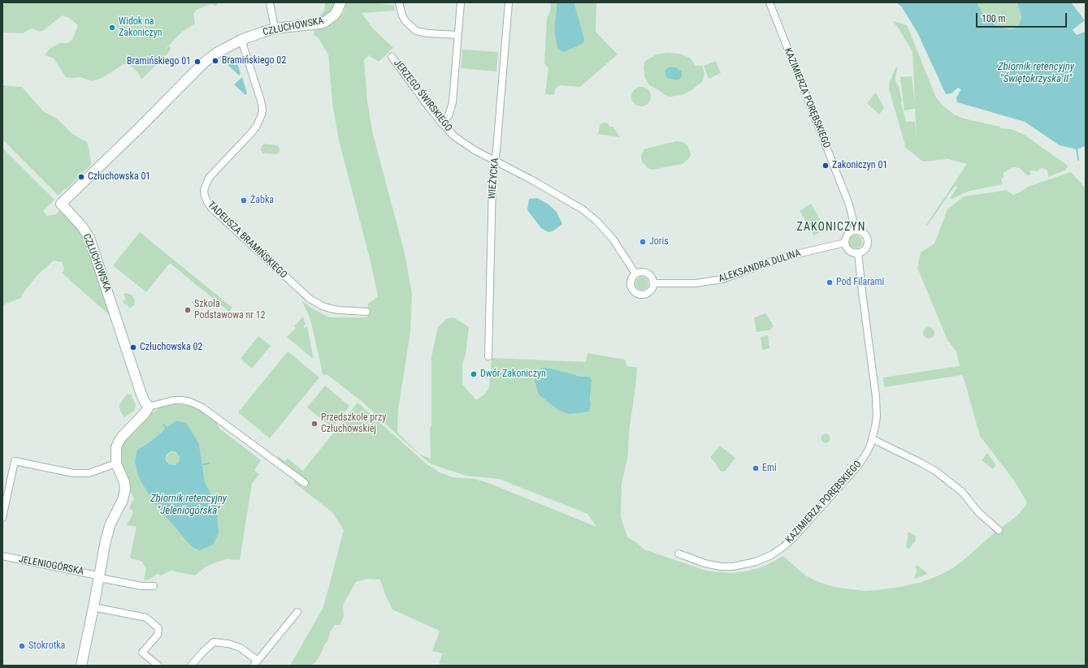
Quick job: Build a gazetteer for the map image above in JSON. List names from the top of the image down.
{
  "streets": {
    "street": [
      "CZŁUCHOWSKA",
      "JERZEGO ŚWIRSKIEGO",
      "KAZIMIERZA PORĘBSKIEGO",
      "WIEŻYCKA",
      "TADEUSZA BRAMIŃSKIEGO",
      "ALEKSANDRA DULINA",
      "JELENIOGÓRSKA"
    ]
  },
  "crossings": [
    ["CZŁUCHOWSKA", "TADEUSZA BRAMIŃSKIEGO"],
    ["JERZEGO ŚWIRSKIEGO", "WIEŻYCKA"],
    ["JERZEGO ŚWIRSKIEGO", "ALEKSANDRA DULINA"],
    ["KAZIMIERZA PORĘBSKIEGO", "ALEKSANDRA DULINA"]
  ],
  "districts": ["ZAKONICZYN"],
  "water": ["Zbiornik retencyjny \"Świętokrzyska II\"", "Zbiornik retencyjny \"Jeleniogórska\""],
  "places": [
    "Widok na Zakoniczyn",
    "Bramińskiego 02",
    "Bramińskiego 01",
    "Zakoniczyn 01",
    "Człuchowska 01",
    "Żabka",
    "Joris",
    "Pod Filarami",
    "Szkoła Podstawowa nr 12",
    "Człuchowska 02",
    "Dwór Zakoniczyn",
    "Przedszkole przy Człuchowskiej",
    "Emi",
    "Stokrotka"
  ],
  "scale_bar": "100 m"
}
